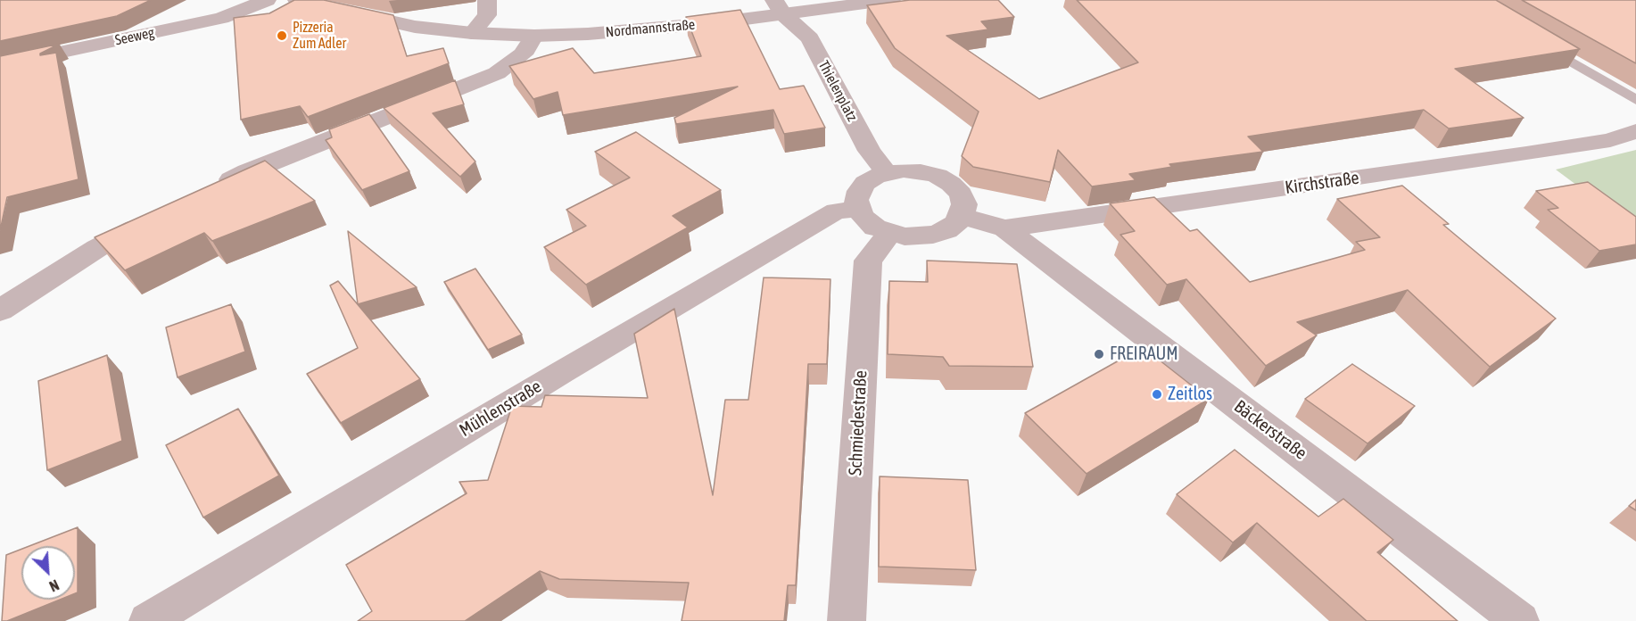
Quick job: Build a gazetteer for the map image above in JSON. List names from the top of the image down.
{
  "streets": {
    "street": [
      "Nordmannstraße",
      "Seeweg",
      "Thielenplatz",
      "Kirchstraße",
      "Mühlenstraße",
      "Schmiedestraße",
      "Bäckerstraße"
    ]
  },
  "crossings": [
    ["Nordmannstraße", "Thielenplatz"],
    ["Thielenplatz", "Mühlenstraße"],
    ["Thielenplatz", "Schmiedestraße"],
    ["Thielenplatz", "Bäckerstraße"],
    ["Kirchstraße", "Bäckerstraße"],
    ["Mühlenstraße", "Schmiedestraße"],
    ["Mühlenstraße", "Bäckerstraße"],
    ["Schmiedestraße", "Bäckerstraße"]
  ],
  "places": ["Pizzeria Zum Adler", "FREIRAUM", "Zeitlos"],
  "north": "bottom right"
}
